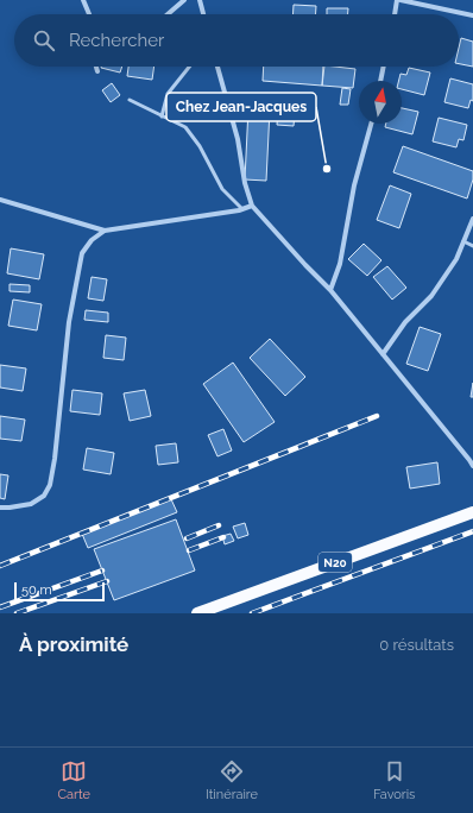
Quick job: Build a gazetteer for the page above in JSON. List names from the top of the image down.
{
  "streets": {
    "main road": ["N20"]
  },
  "places": ["Chez Jean-Jacques"],
  "scale_bar": "50 m",
  "north": "top",
  "page": {
    "search": "Rechercher",
    "scale": "50 m",
    "heading": ["À proximité", "0 résultats"],
    "nav": ["Carte", "Itinéraire", "Favoris"]
  }
}
